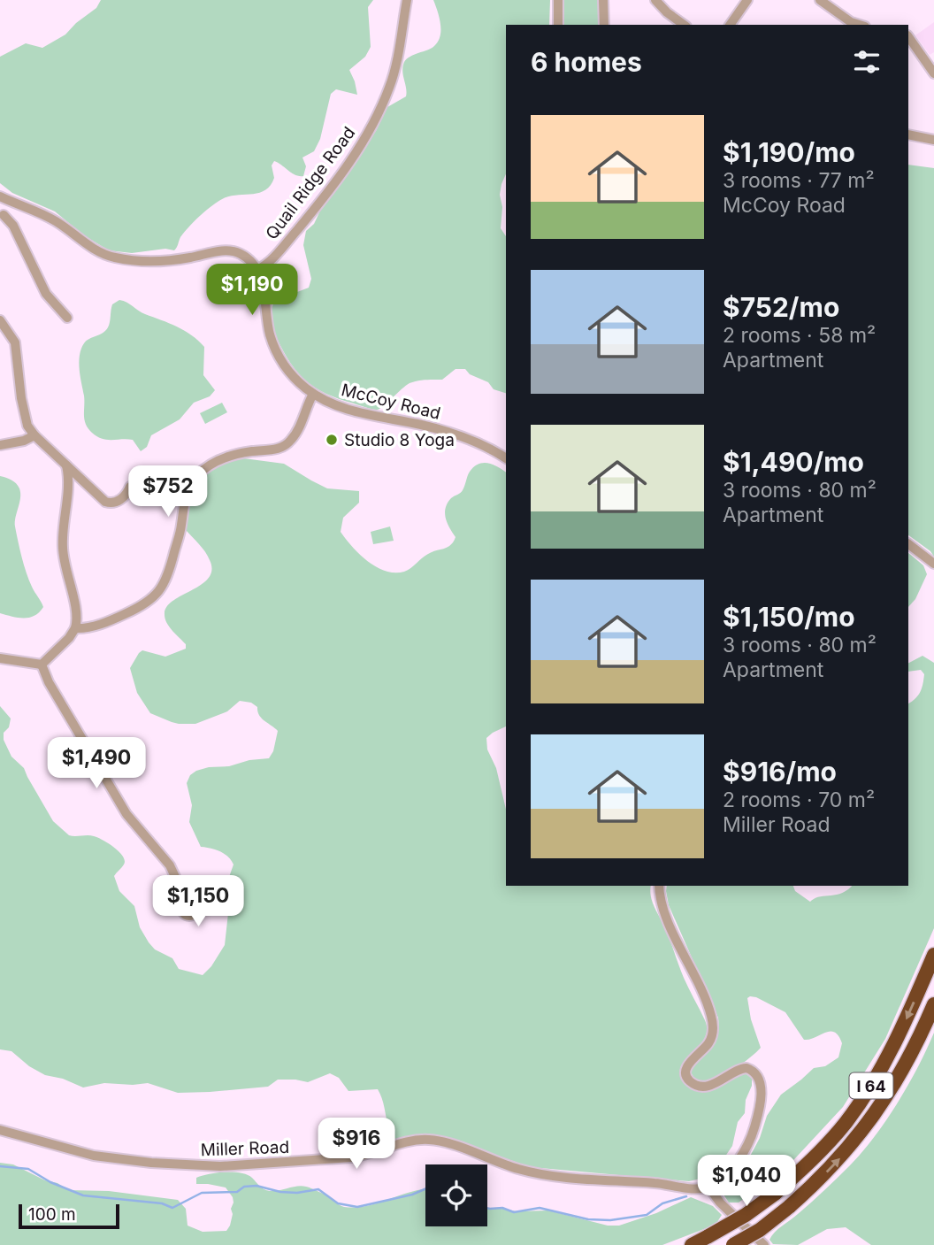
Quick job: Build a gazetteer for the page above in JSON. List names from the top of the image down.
{
  "streets": {
    "highway": ["I 64"],
    "street": ["Quail Ridge Road", "McCoy Road", "Miller Road"]
  },
  "crossings": [
    ["Quail Ridge Road", "McCoy Road"]
  ],
  "places": ["Studio 8 Yoga"],
  "scale_bar": "100 m",
  "page": {
    "heading": "6 homes",
    "list": [
      {
        "name": "$1,190/mo",
        "note": "3 rooms · 77 m² · McCoy Road"
      },
      {
        "name": "$752/mo",
        "note": "2 rooms · 58 m² · Apartment"
      },
      {
        "name": "$1,490/mo",
        "note": "3 rooms · 80 m² · Apartment"
      },
      {
        "name": "$1,150/mo",
        "note": "3 rooms · 80 m² · Apartment"
      },
      {
        "name": "$916/mo",
        "note": "2 rooms · 70 m² · Miller Road"
      }
    ],
    "price": [
      "$1,190",
      "$752",
      "$1,490",
      "$1,150",
      "$916",
      "$1,040"
    ],
    "scale": "100 m"
  }
}
